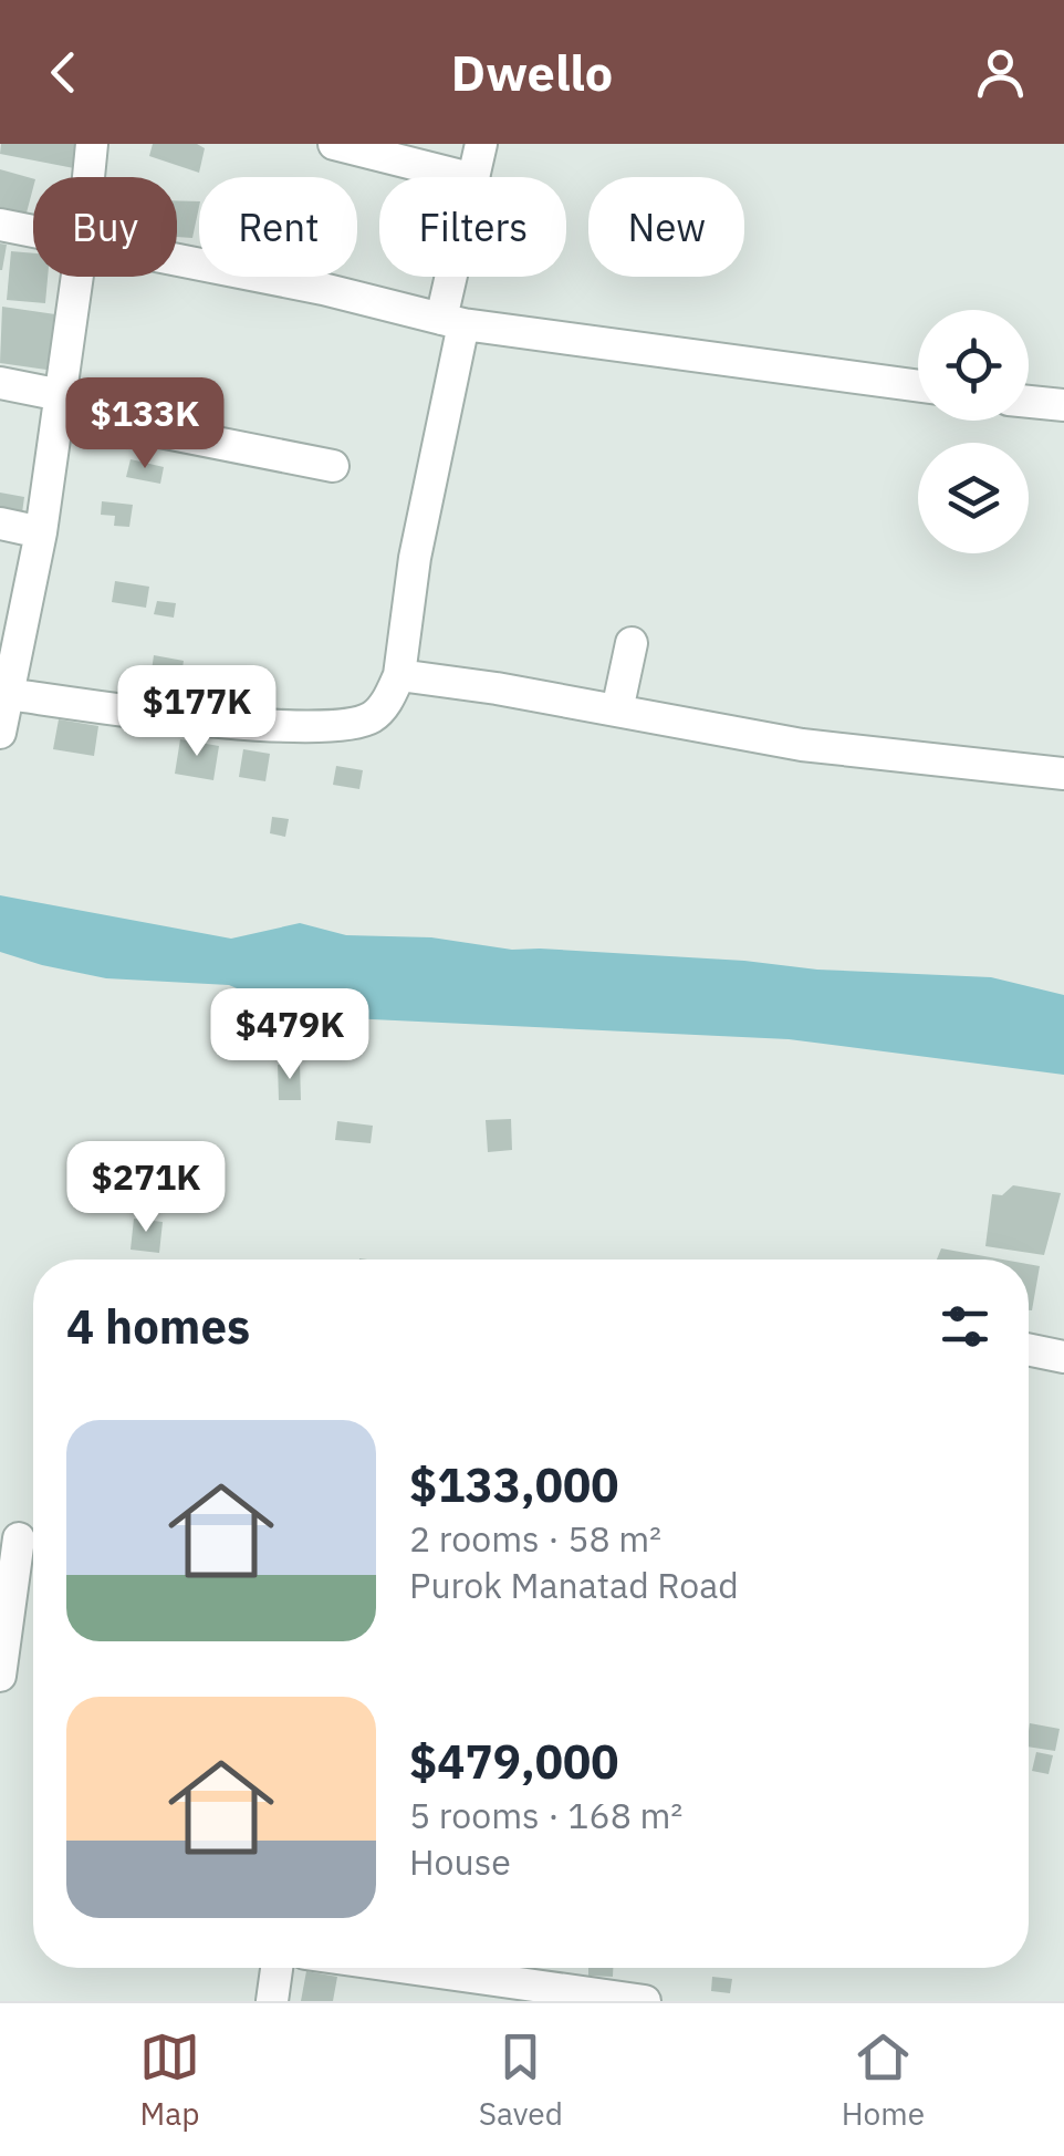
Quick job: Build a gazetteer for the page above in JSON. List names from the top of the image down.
{
  "page": {
    "header": "Dwello",
    "chip": [
      "Buy",
      "Rent",
      "Filters",
      "New"
    ],
    "price": [
      "$133K",
      "$177K",
      "$479K",
      "$271K"
    ],
    "heading": "4 homes",
    "list": [
      {
        "name": "$133,000",
        "note": "2 rooms · 58 m² · Purok Manatad Road"
      },
      {
        "name": "$479,000",
        "note": "5 rooms · 168 m² · House"
      }
    ],
    "tabs": ["Map", "Saved", "Home"]
  }
}
